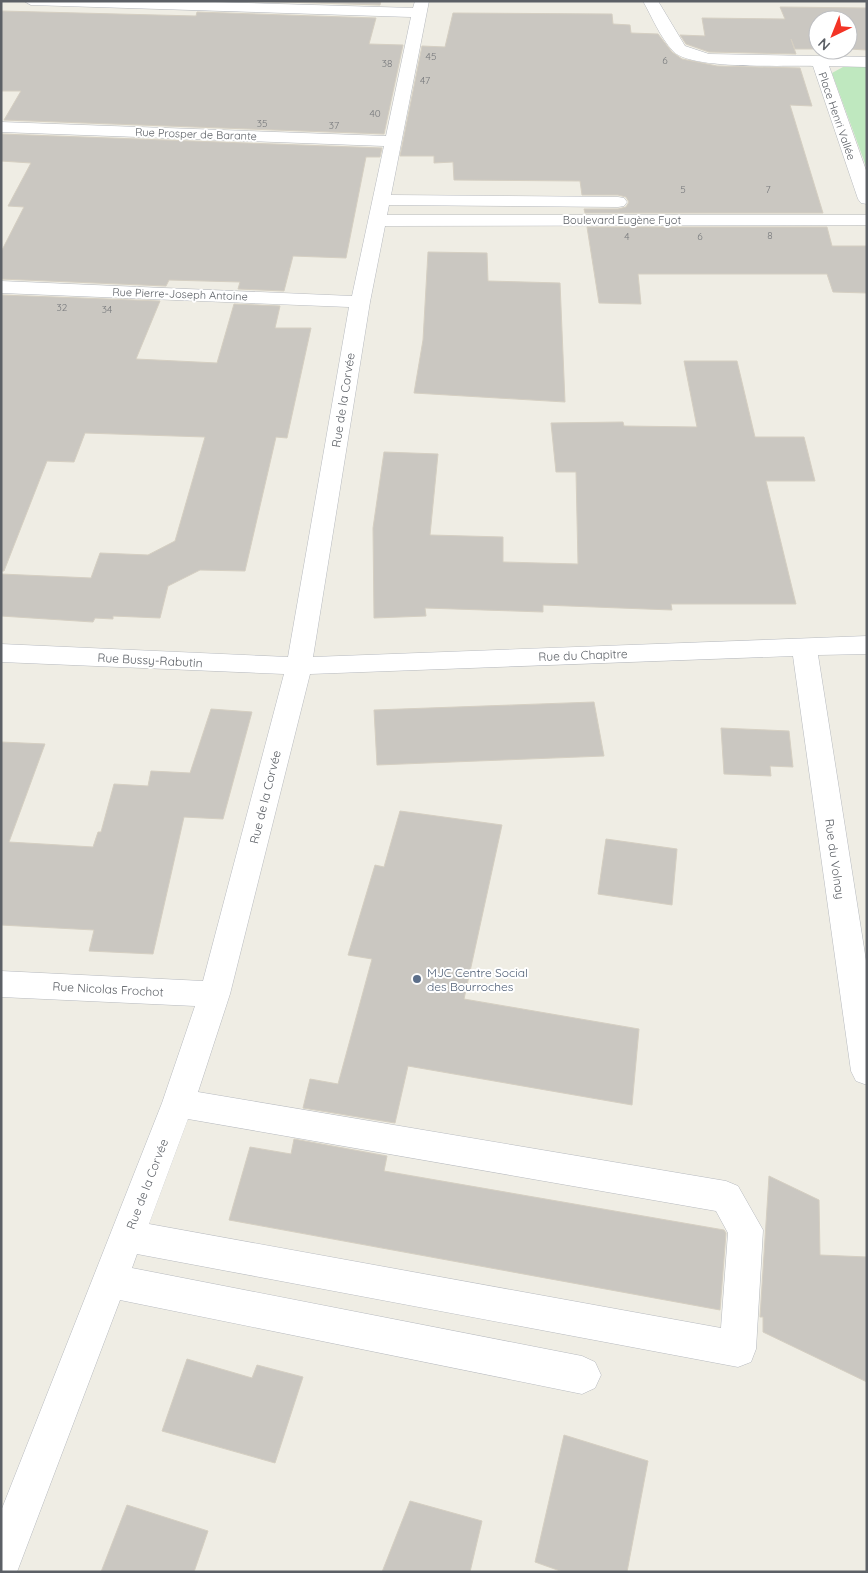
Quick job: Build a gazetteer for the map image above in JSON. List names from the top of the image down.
{
  "streets": {
    "street": [
      "Place Henri Vallée",
      "Rue Prosper de Barante",
      "Boulevard Eugène Fyot",
      "Rue Pierre-Joseph Antoine",
      "Rue de la Corvée",
      "Rue du Chapitre",
      "Rue Bussy-Rabutin",
      "Rue du Volnay",
      "Rue Nicolas Frochot"
    ]
  },
  "crossings": [
    ["Rue Prosper de Barante", "Rue de la Corvée"],
    ["Boulevard Eugène Fyot", "Rue de la Corvée"],
    ["Rue Pierre-Joseph Antoine", "Rue de la Corvée"],
    ["Rue de la Corvée", "Rue du Chapitre"],
    ["Rue de la Corvée", "Rue Bussy-Rabutin"],
    ["Rue de la Corvée", "Rue Nicolas Frochot"],
    ["Rue du Chapitre", "Rue Bussy-Rabutin"],
    ["Rue du Chapitre", "Rue du Volnay"]
  ],
  "places": ["MJC Centre Social des Bourroches"],
  "house_numbers": [
    "45",
    "6",
    "38",
    "47",
    "40",
    "35",
    "37",
    "5",
    "7",
    "8",
    "4",
    "6",
    "32",
    "34"
  ],
  "north": "bottom left"
}
